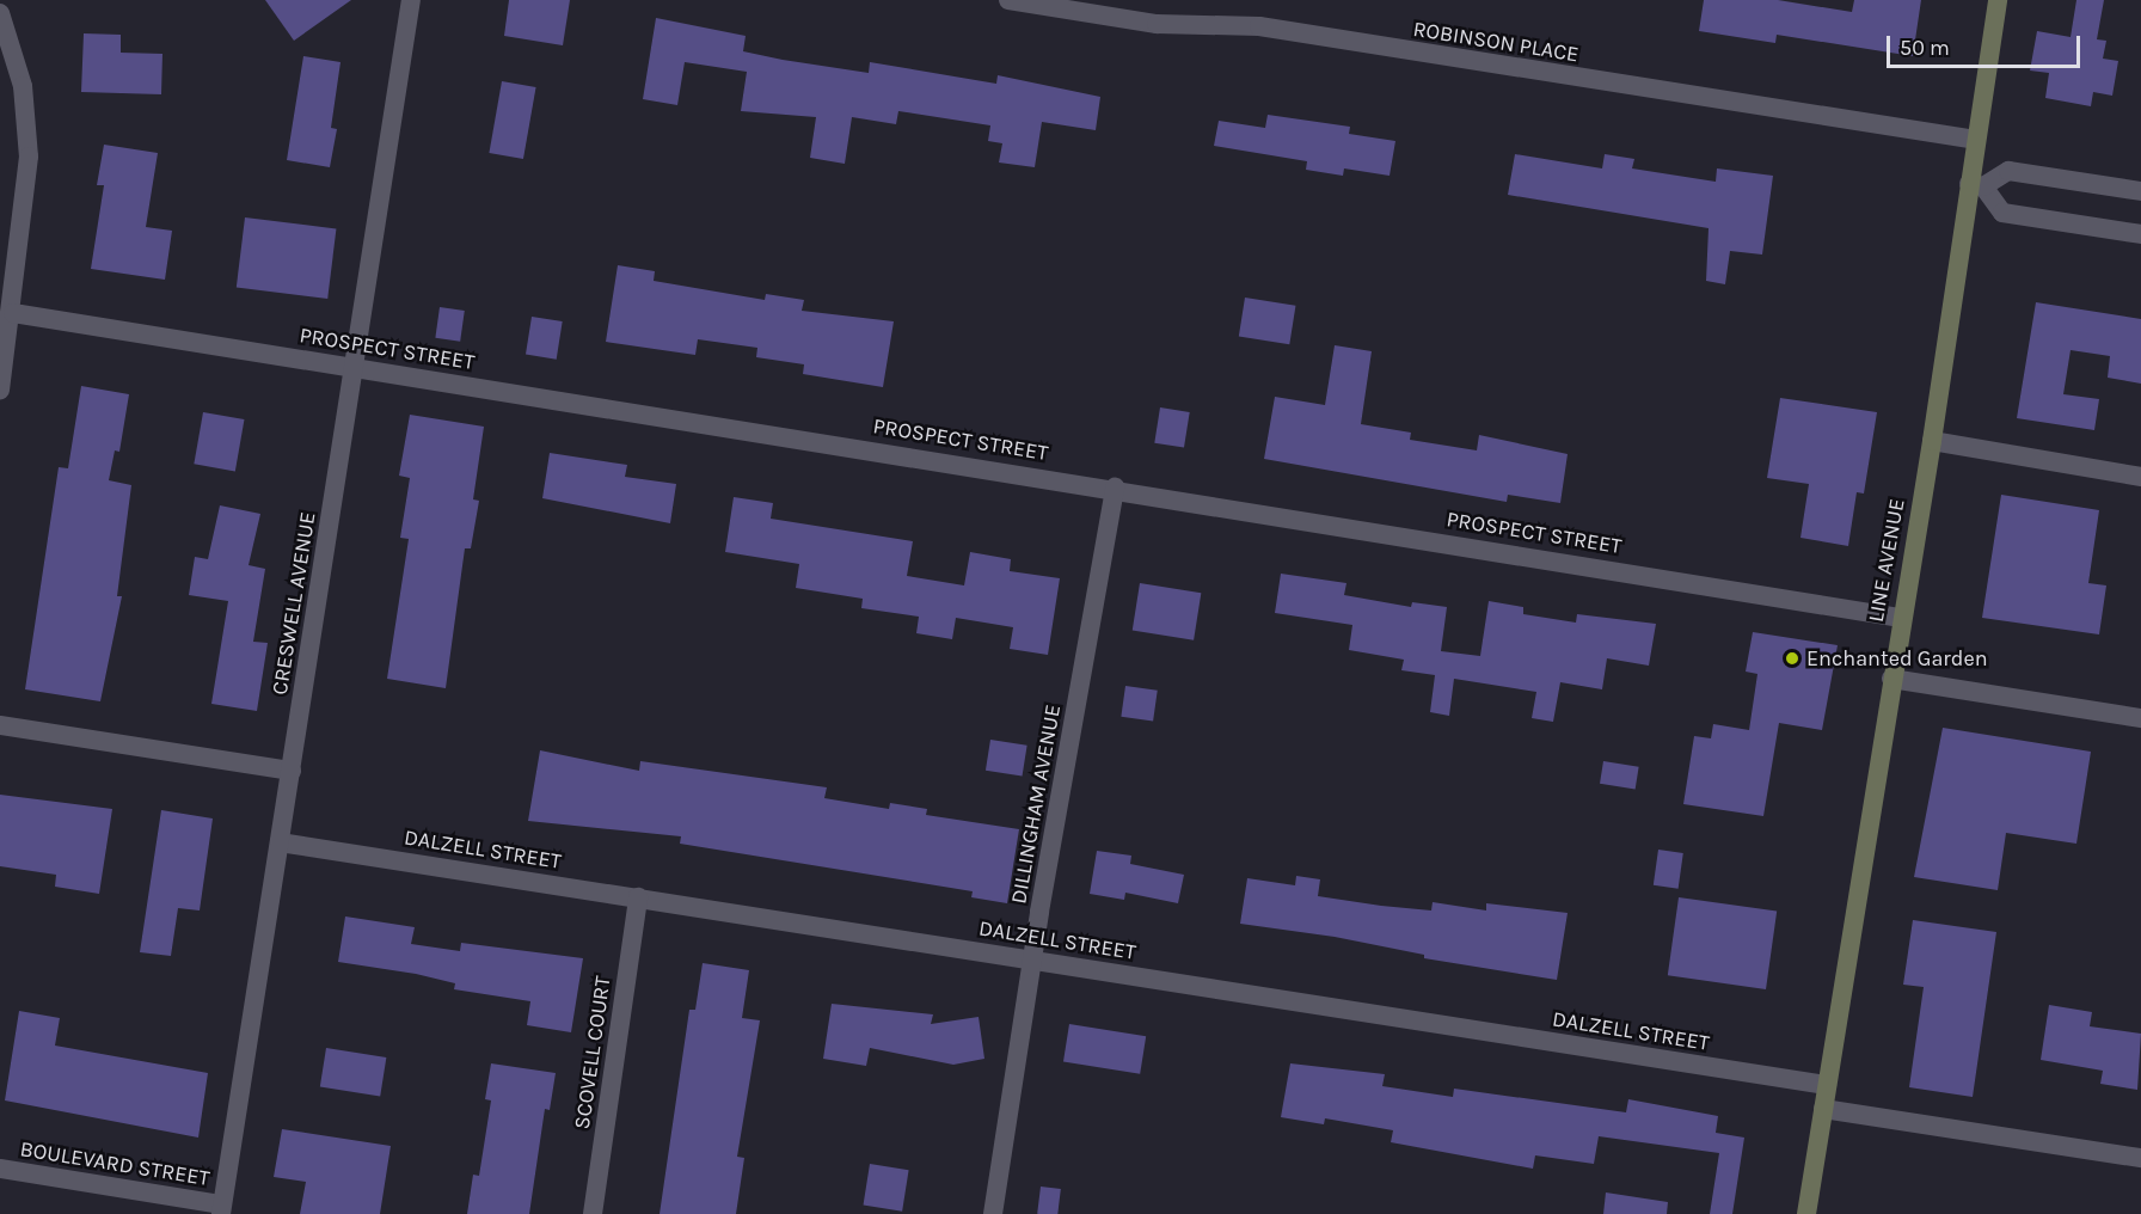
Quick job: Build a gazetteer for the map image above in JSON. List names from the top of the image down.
{
  "streets": {
    "main road": ["LINE AVENUE"],
    "street": [
      "ROBINSON PLACE",
      "PROSPECT STREET",
      "CRESWELL AVENUE",
      "DILLINGHAM AVENUE",
      "DALZELL STREET",
      "SCOVELL COURT",
      "BOULEVARD STREET"
    ]
  },
  "crossings": [
    ["ROBINSON PLACE", "LINE AVENUE"],
    ["PROSPECT STREET", "LINE AVENUE"],
    ["PROSPECT STREET", "CRESWELL AVENUE"],
    ["PROSPECT STREET", "DILLINGHAM AVENUE"],
    ["LINE AVENUE", "DALZELL STREET"],
    ["CRESWELL AVENUE", "DALZELL STREET"],
    ["CRESWELL AVENUE", "BOULEVARD STREET"],
    ["DILLINGHAM AVENUE", "DALZELL STREET"],
    ["DALZELL STREET", "SCOVELL COURT"]
  ],
  "places": ["Enchanted Garden"],
  "scale_bar": "50 m"
}
